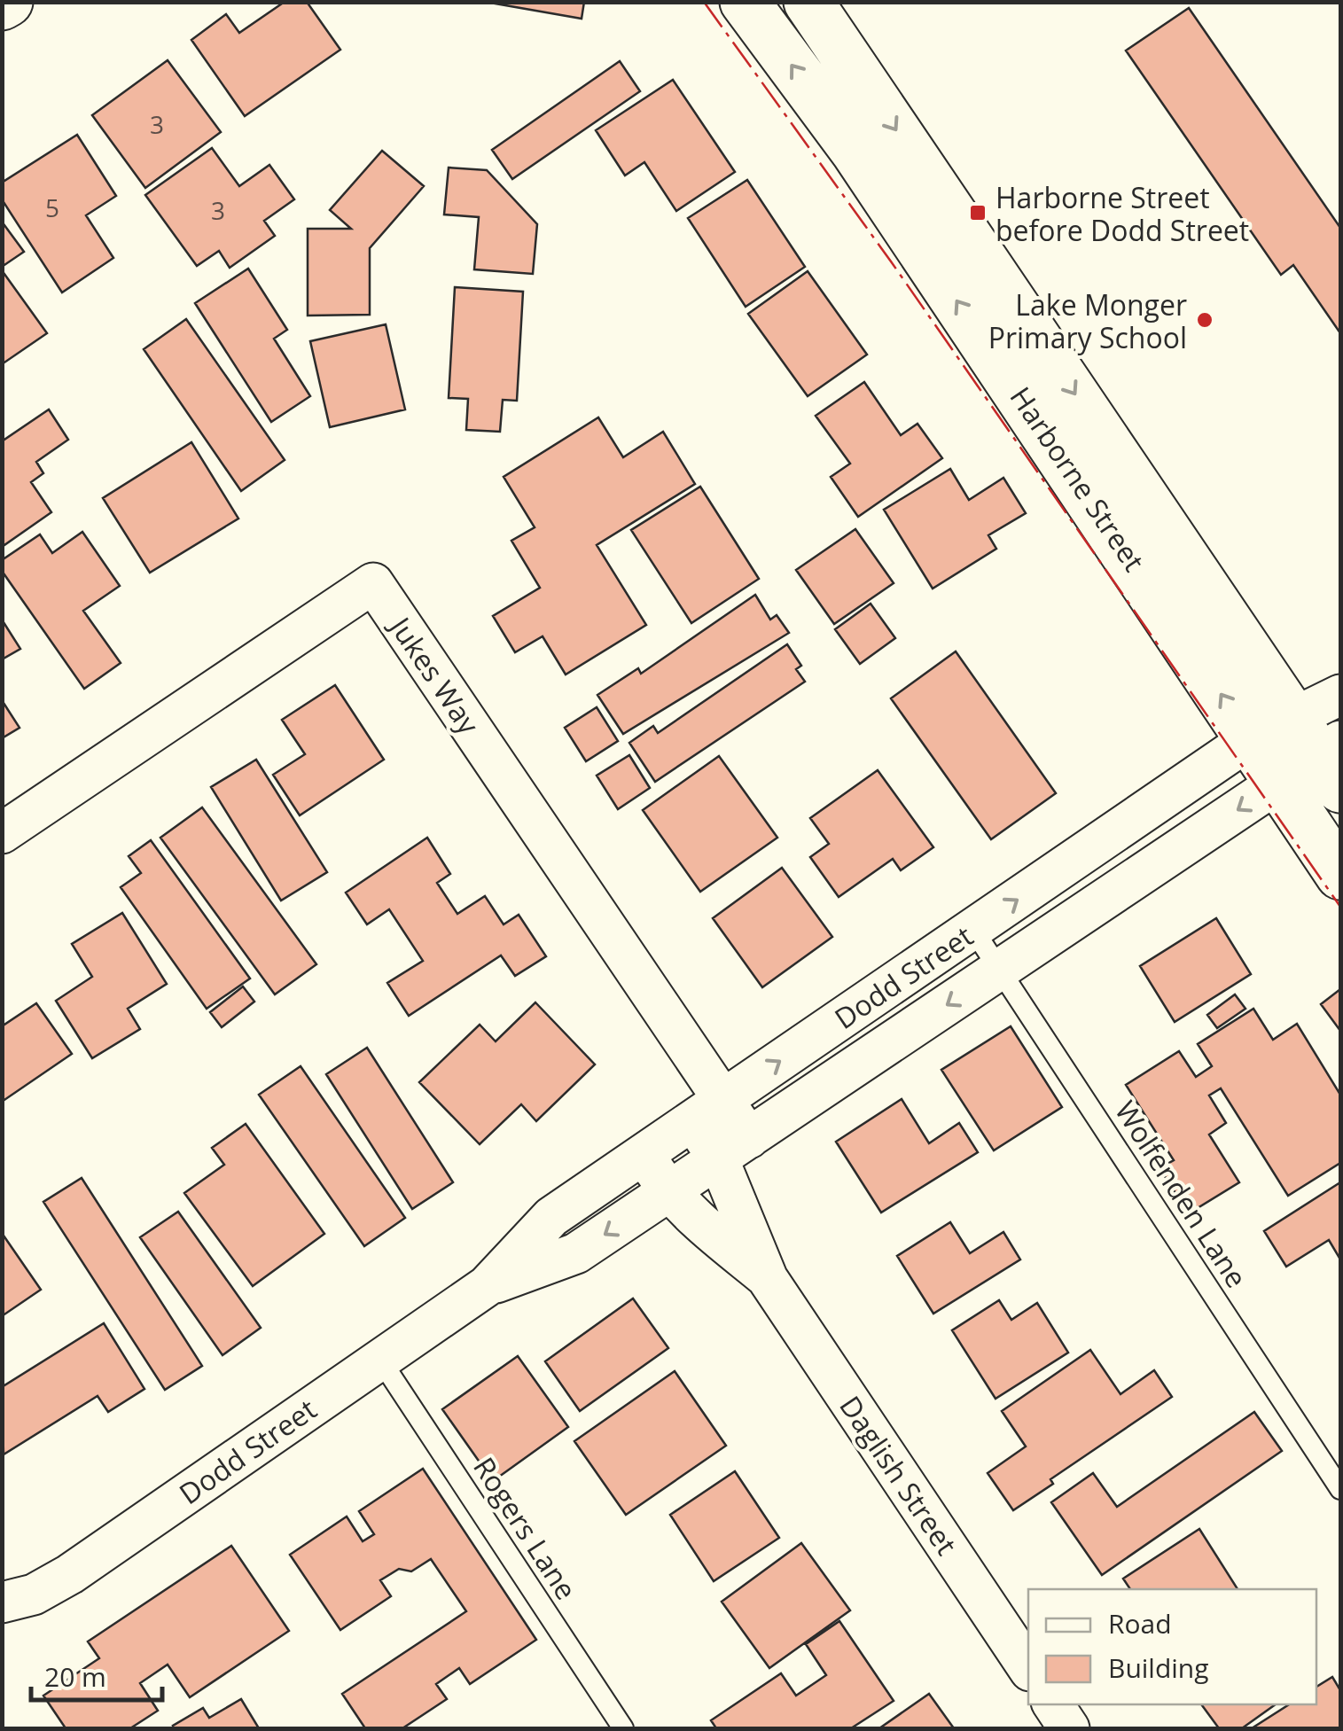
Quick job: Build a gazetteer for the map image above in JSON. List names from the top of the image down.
{
  "streets": {
    "main road": ["Harborne Street"],
    "street": ["Jukes Way", "Dodd Street", "Daglish Street"],
    "lane": ["Wolfenden Lane", "Rogers Lane"]
  },
  "crossings": [
    ["Harborne Street", "Dodd Street"],
    ["Jukes Way", "Dodd Street"],
    ["Jukes Way", "Daglish Street"],
    ["Dodd Street", "Wolfenden Lane"],
    ["Dodd Street", "Daglish Street"],
    ["Dodd Street", "Rogers Lane"]
  ],
  "places": {
    "transit": ["Harborne Street before Dodd Street"],
    "other": ["Lake Monger Primary School"]
  },
  "house_numbers": ["3", "5", "3"],
  "legend": ["Road", "Building"],
  "scale_bar": "20 m"
}
